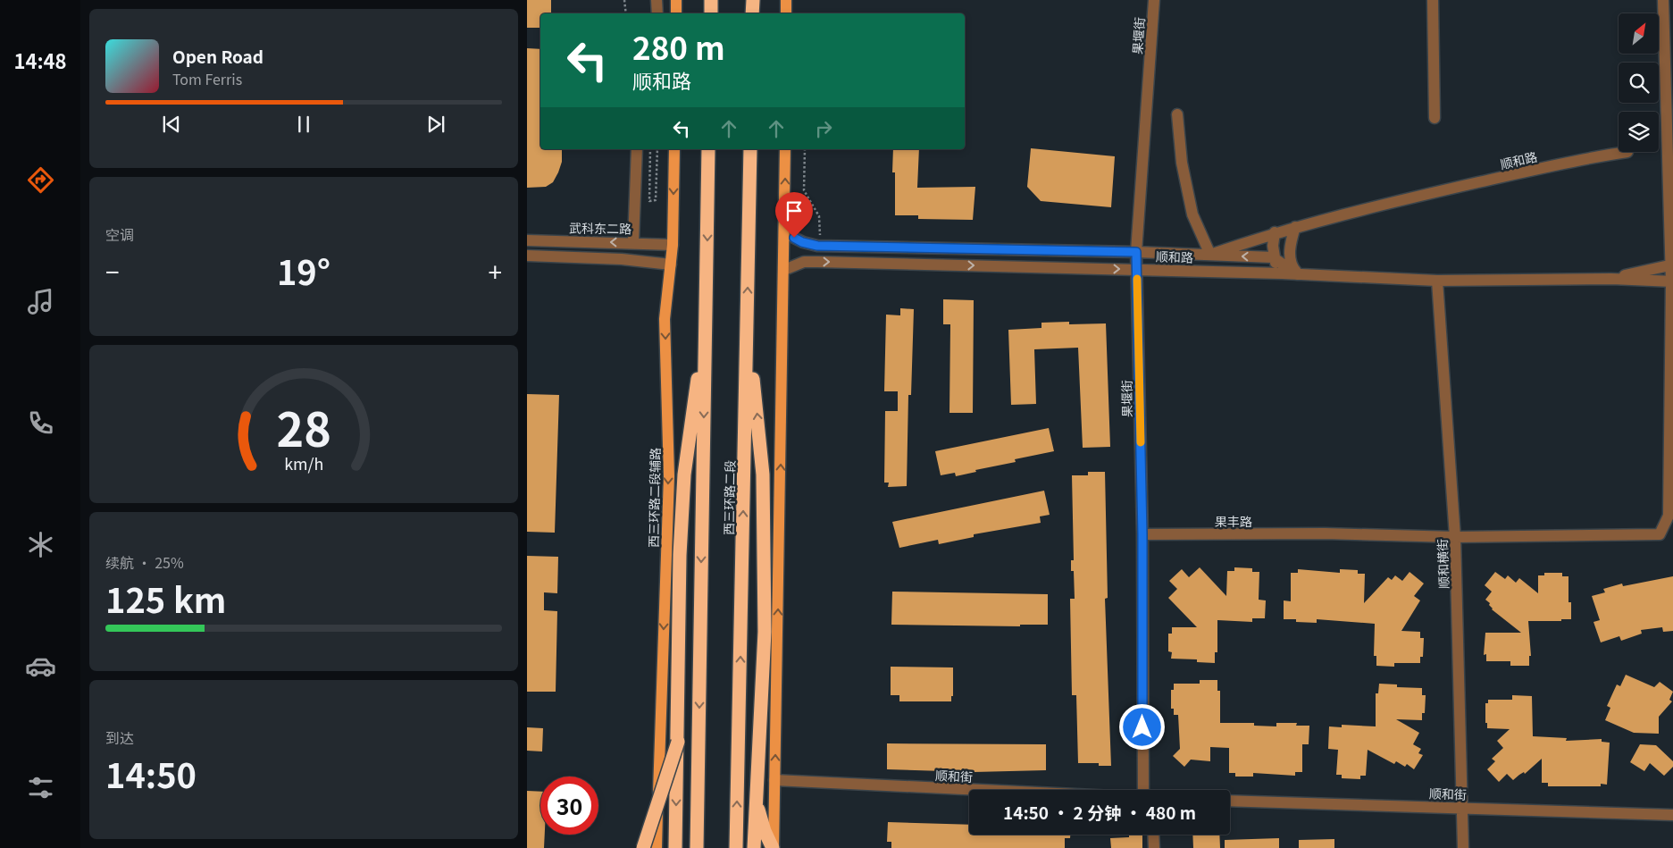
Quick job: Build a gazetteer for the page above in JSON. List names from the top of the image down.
{
  "streets": {
    "highway": ["西三环路二段"],
    "main road": ["西三环路二段辅路"],
    "street": [
      "果堰街",
      "顺和路",
      "武科东二路",
      "果丰路",
      "顺和横街",
      "顺和街"
    ]
  },
  "crossings": [
    ["果堰街", "顺和路"],
    ["果堰街", "果丰路"],
    ["顺和路", "顺和横街"],
    ["武科东二路", "西三环路二段辅路"],
    ["果丰路", "顺和横街"],
    ["顺和横街", "顺和街"]
  ],
  "one_way": ["西三环路二段辅路"],
  "north": "top right",
  "page": {
    "tabs": "14:48",
    "turn": ["280 m", "顺和路"],
    "song": ["Open Road", "Tom Ferris"],
    "tile": [
      "空调",
      ["续航 · 25%", "125 km"],
      ["到达", "14:50"]
    ],
    "heat": ["−", "19°", "+"],
    "limit": "30",
    "trip": "14:50 · 2 分钟 · 480 m",
    "gauge": ["28", "km/h"]
  }
}
